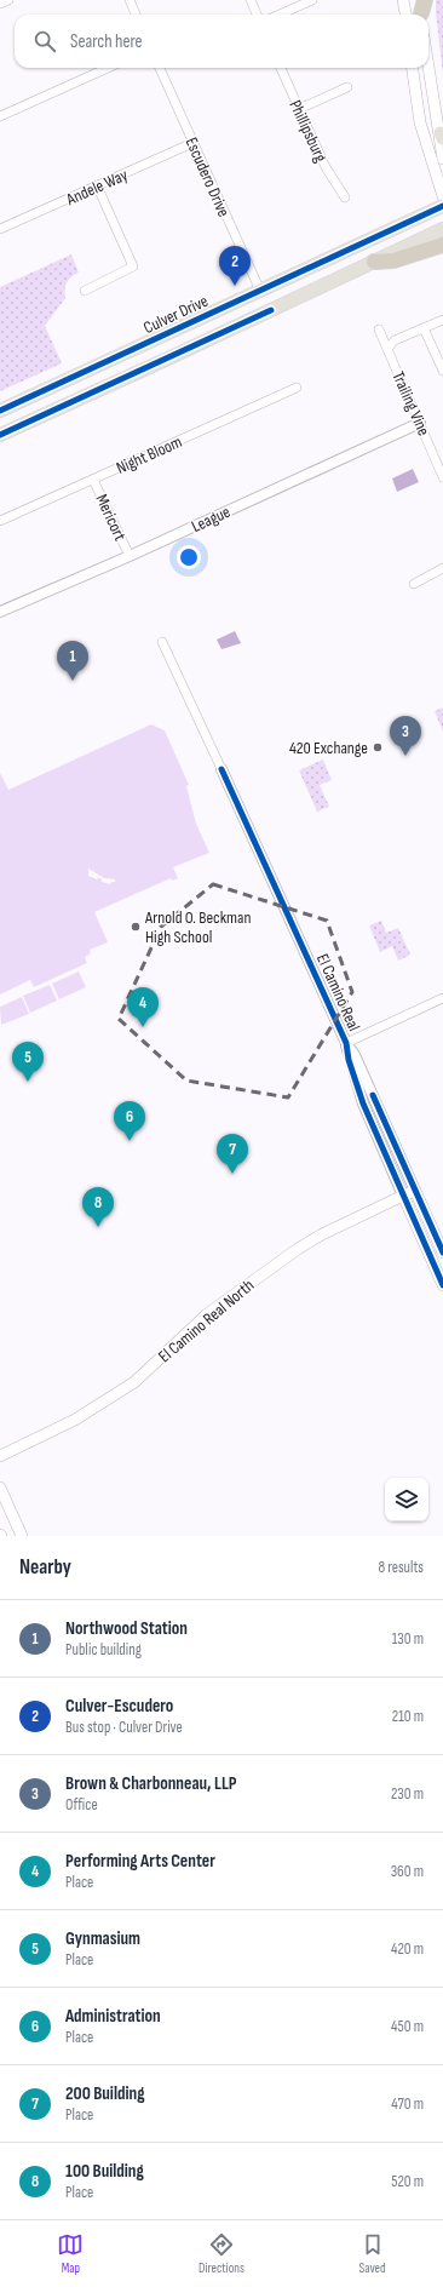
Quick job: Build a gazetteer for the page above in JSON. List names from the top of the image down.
{
  "streets": {
    "main road": ["Culver Drive", "El Camino Real", "El Camino Real North"],
    "street": [
      "Phillipsburg",
      "Escudero Drive",
      "Andele Way",
      "Trailing Vine",
      "Night Bloom",
      "Mericort",
      "League"
    ]
  },
  "crossings": [
    ["Escudero Drive", "Andele Way"],
    ["Escudero Drive", "Culver Drive"],
    ["Trailing Vine", "League"],
    ["Night Bloom", "Mericort"],
    ["Mericort", "League"],
    ["El Camino Real", "El Camino Real North"]
  ],
  "places": ["420 Exchange", "Arnold O. Beckman High School"],
  "page": {
    "search": "Search here",
    "pins": [
      "2",
      "1",
      "3",
      "4",
      "5",
      "6",
      "7",
      "8"
    ],
    "heading": ["Nearby", "8 results"],
    "list": [
      {
        "mark": "1",
        "name": "Northwood Station",
        "note": "Public building",
        "value": "130 m"
      },
      {
        "mark": "2",
        "name": "Culver-Escudero",
        "note": "Bus stop · Culver Drive",
        "value": "210 m"
      },
      {
        "mark": "3",
        "name": "Brown & Charbonneau, LLP",
        "note": "Office",
        "value": "230 m"
      },
      {
        "mark": "4",
        "name": "Performing Arts Center",
        "note": "Place",
        "value": "360 m"
      },
      {
        "mark": "5",
        "name": "Gynmasium",
        "note": "Place",
        "value": "420 m"
      },
      {
        "mark": "6",
        "name": "Administration",
        "note": "Place",
        "value": "450 m"
      },
      {
        "mark": "7",
        "name": "200 Building",
        "note": "Place",
        "value": "470 m"
      },
      {
        "mark": "8",
        "name": "100 Building",
        "note": "Place",
        "value": "520 m"
      }
    ],
    "nav": ["Map", "Directions", "Saved"]
  }
}
